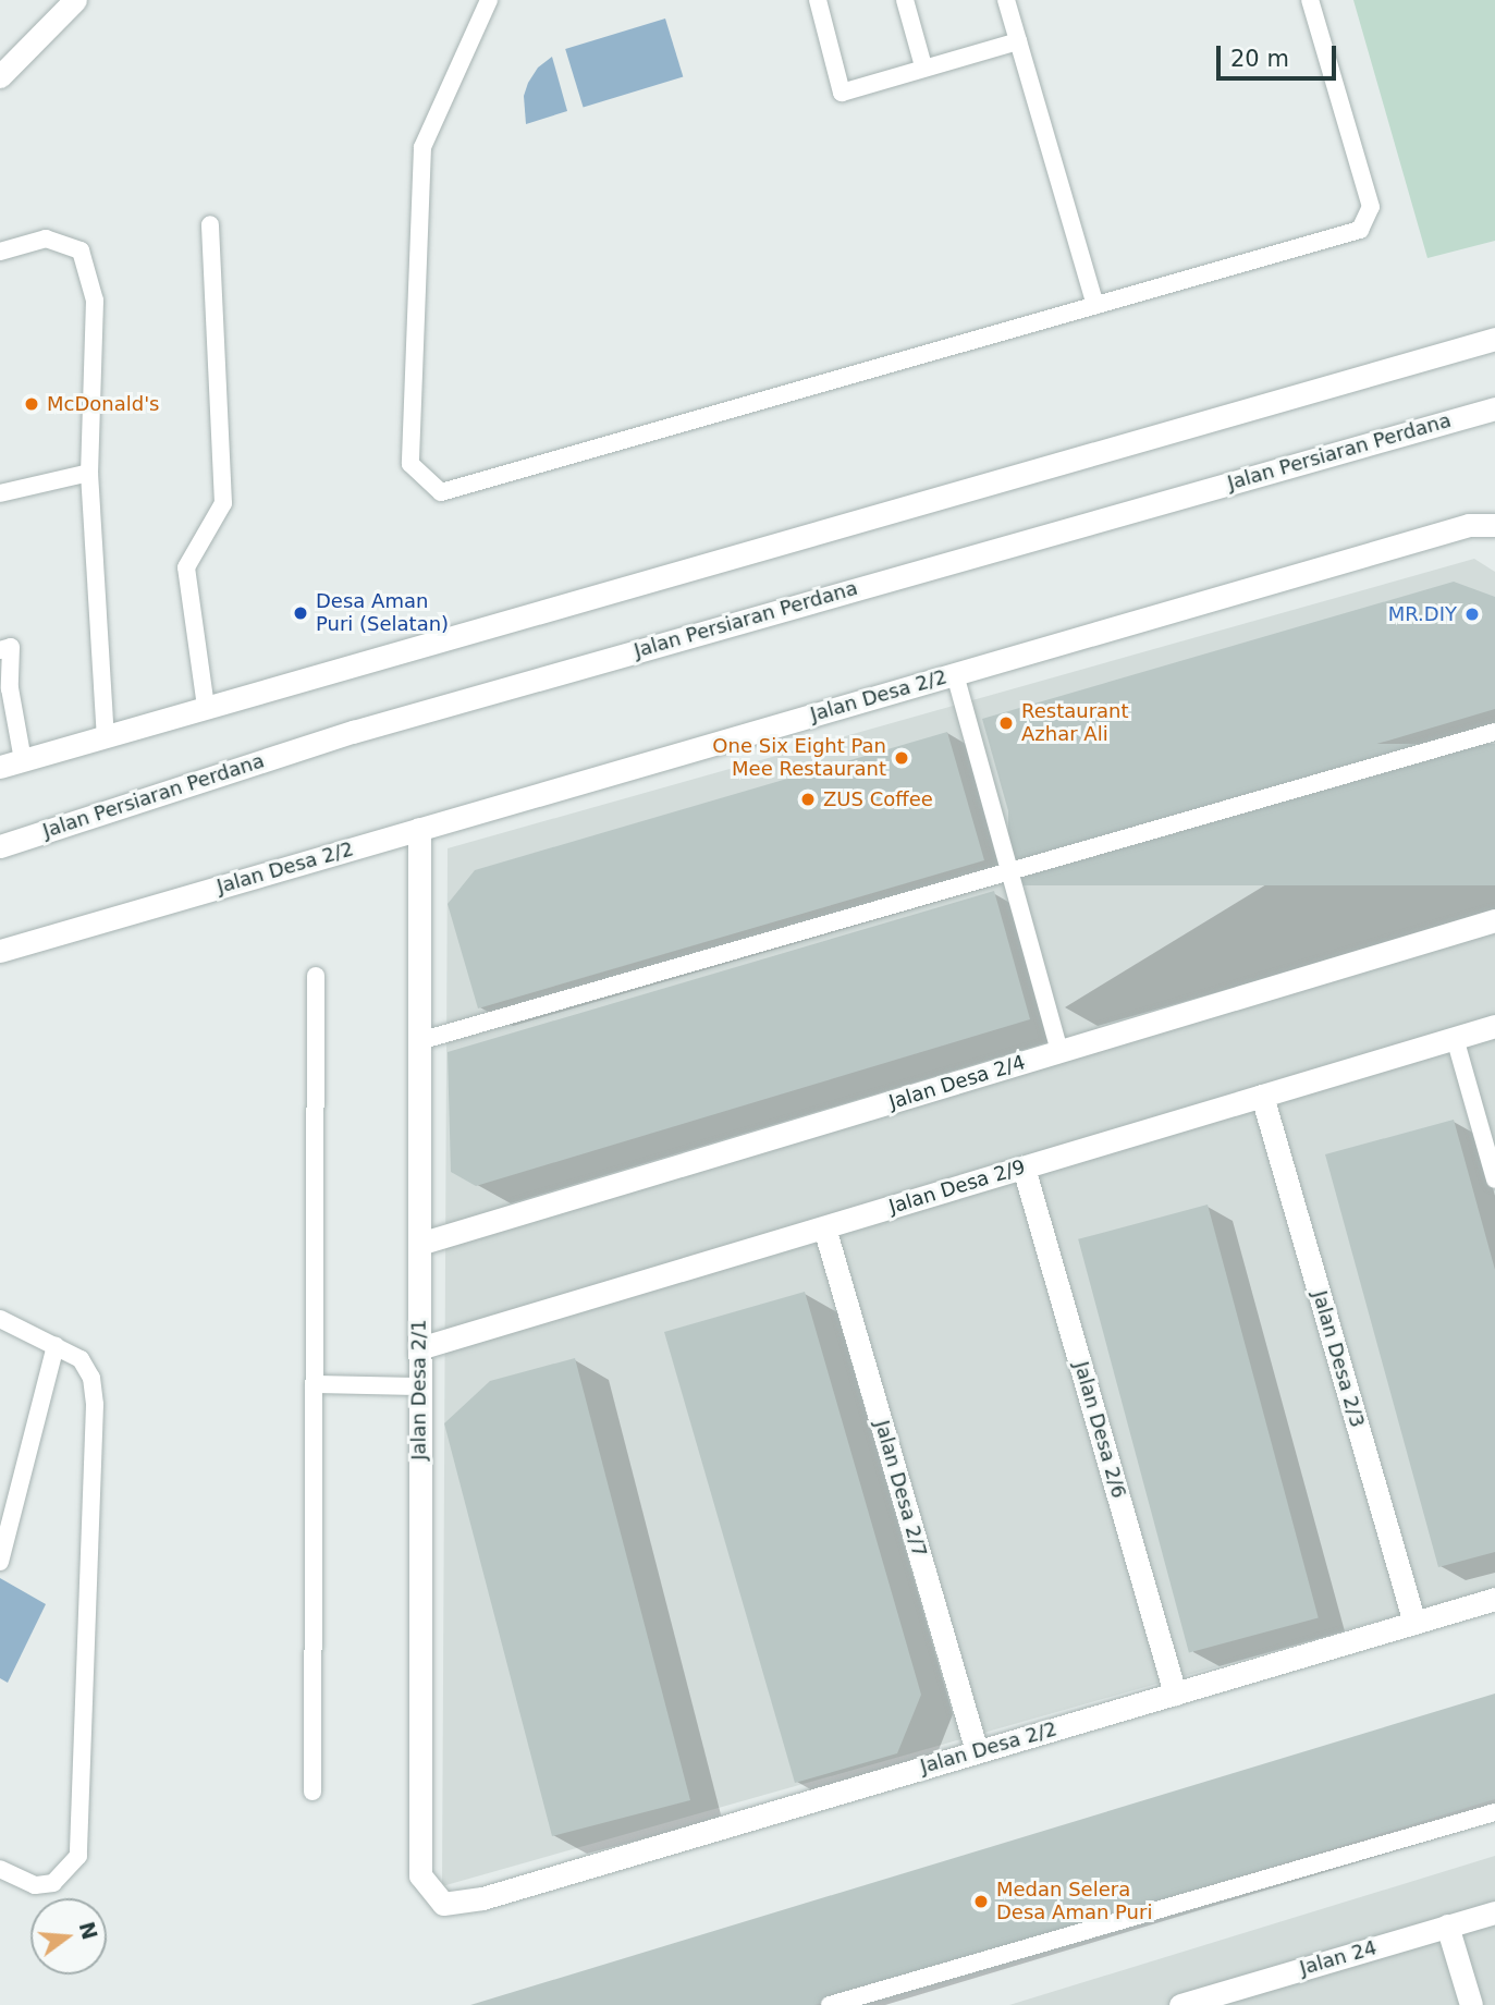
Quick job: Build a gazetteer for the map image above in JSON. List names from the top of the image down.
{
  "streets": {
    "street": [
      "Jalan Persiaran Perdana",
      "Jalan Desa 2/2",
      "Jalan Desa 2/4",
      "Jalan Desa 2/9",
      "Jalan Desa 2/3",
      "Jalan Desa 2/1",
      "Jalan Desa 2/6",
      "Jalan Desa 2/7",
      "Jalan 24"
    ]
  },
  "crossings": [
    ["Jalan Desa 2/2", "Jalan Desa 2/3"],
    ["Jalan Desa 2/2", "Jalan Desa 2/1"],
    ["Jalan Desa 2/2", "Jalan Desa 2/6"],
    ["Jalan Desa 2/2", "Jalan Desa 2/7"],
    ["Jalan Desa 2/4", "Jalan Desa 2/1"],
    ["Jalan Desa 2/9", "Jalan Desa 2/3"],
    ["Jalan Desa 2/9", "Jalan Desa 2/1"],
    ["Jalan Desa 2/9", "Jalan Desa 2/6"],
    ["Jalan Desa 2/9", "Jalan Desa 2/7"]
  ],
  "places": [
    "McDonald's",
    "Desa Aman Puri (Selatan)",
    "MR.DIY",
    "Restaurant Azhar Ali",
    "One Six Eight Pan Mee Restaurant",
    "ZUS Coffee",
    "Medan Selera Desa Aman Puri"
  ],
  "scale_bar": "20 m",
  "north": "right"
}
